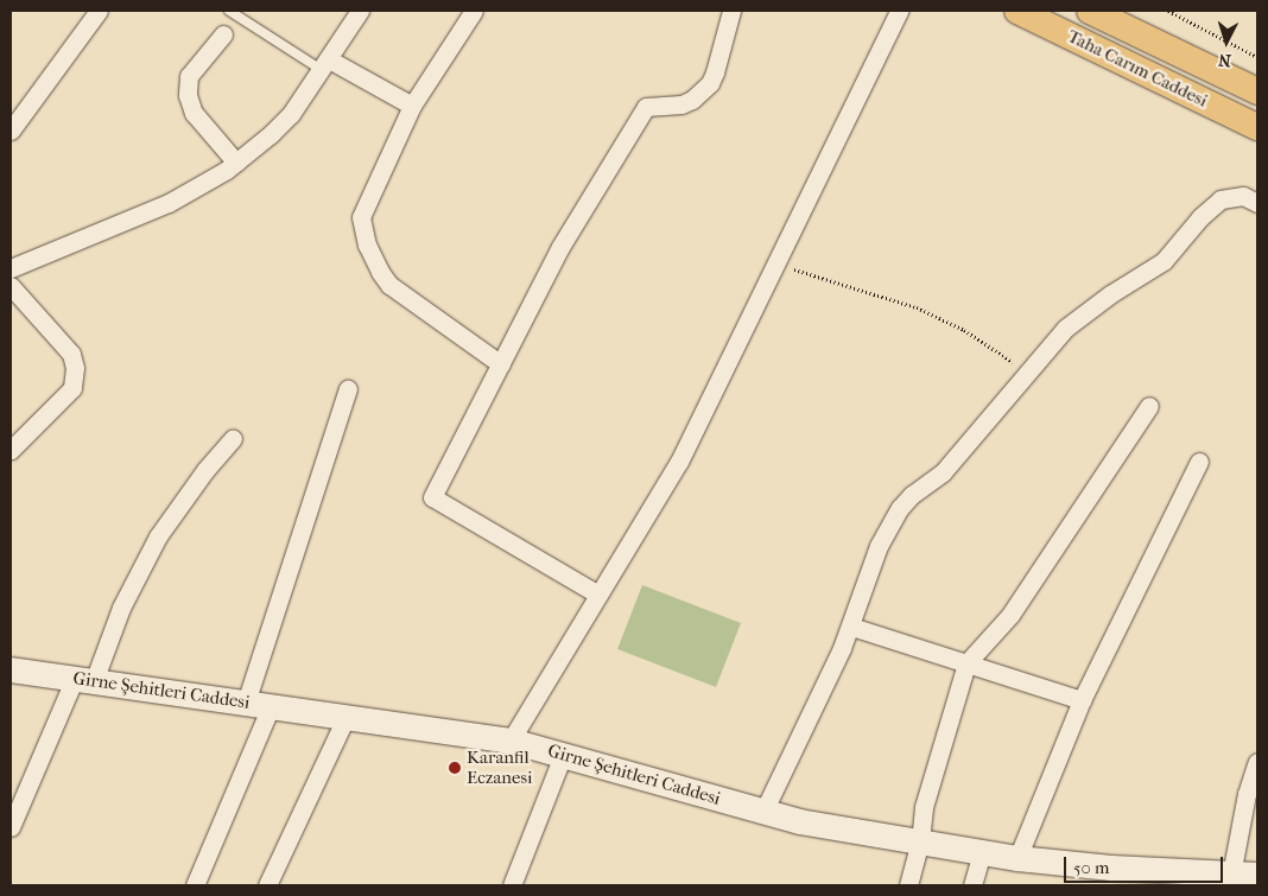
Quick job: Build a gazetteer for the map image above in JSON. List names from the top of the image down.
{
  "streets": {
    "main road": ["Taha Carım Caddesi"],
    "street": ["Girne Şehitleri Caddesi"]
  },
  "places": ["Karanfil Eczanesi"],
  "scale_bar": "50 m",
  "north": "bottom"
}
